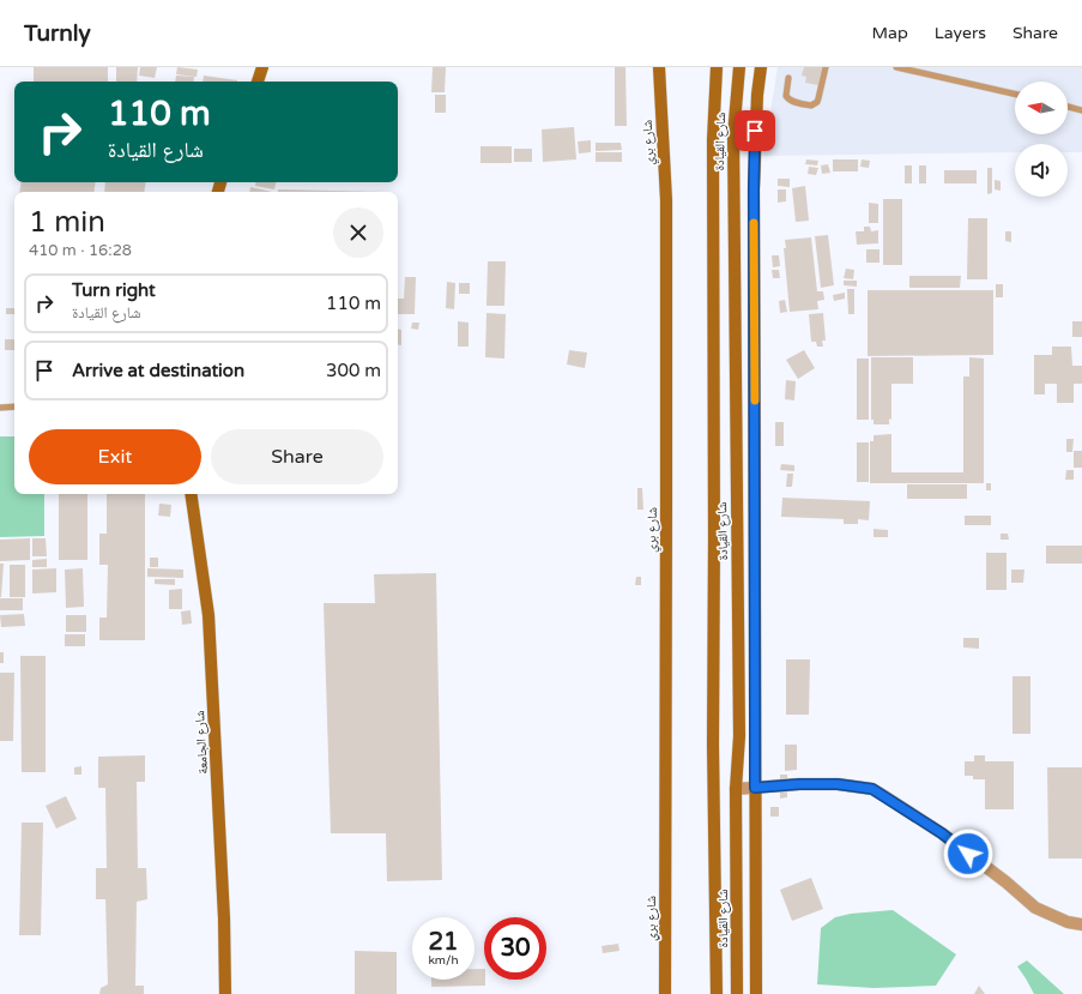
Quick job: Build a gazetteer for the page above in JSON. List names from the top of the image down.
{
  "streets": {
    "main road": ["شارع القيادة", "شارع بري", "شارع الجامعة"]
  },
  "north": "left",
  "page": {
    "header": "Turnly",
    "nav": ["Map", "Layers", "Share"],
    "turn": ["110 m", "شارع القيادة"],
    "heading": ["1 min", "410 m · 16:28"],
    "list": [
      {
        "name": "Turn right",
        "note": "شارع القيادة",
        "value": "110 m"
      },
      {
        "name": "Arrive at destination",
        "value": "300 m"
      }
    ],
    "buttons": ["Exit", "Share"],
    "speed": "21 km/h",
    "limit": "30"
  }
}
